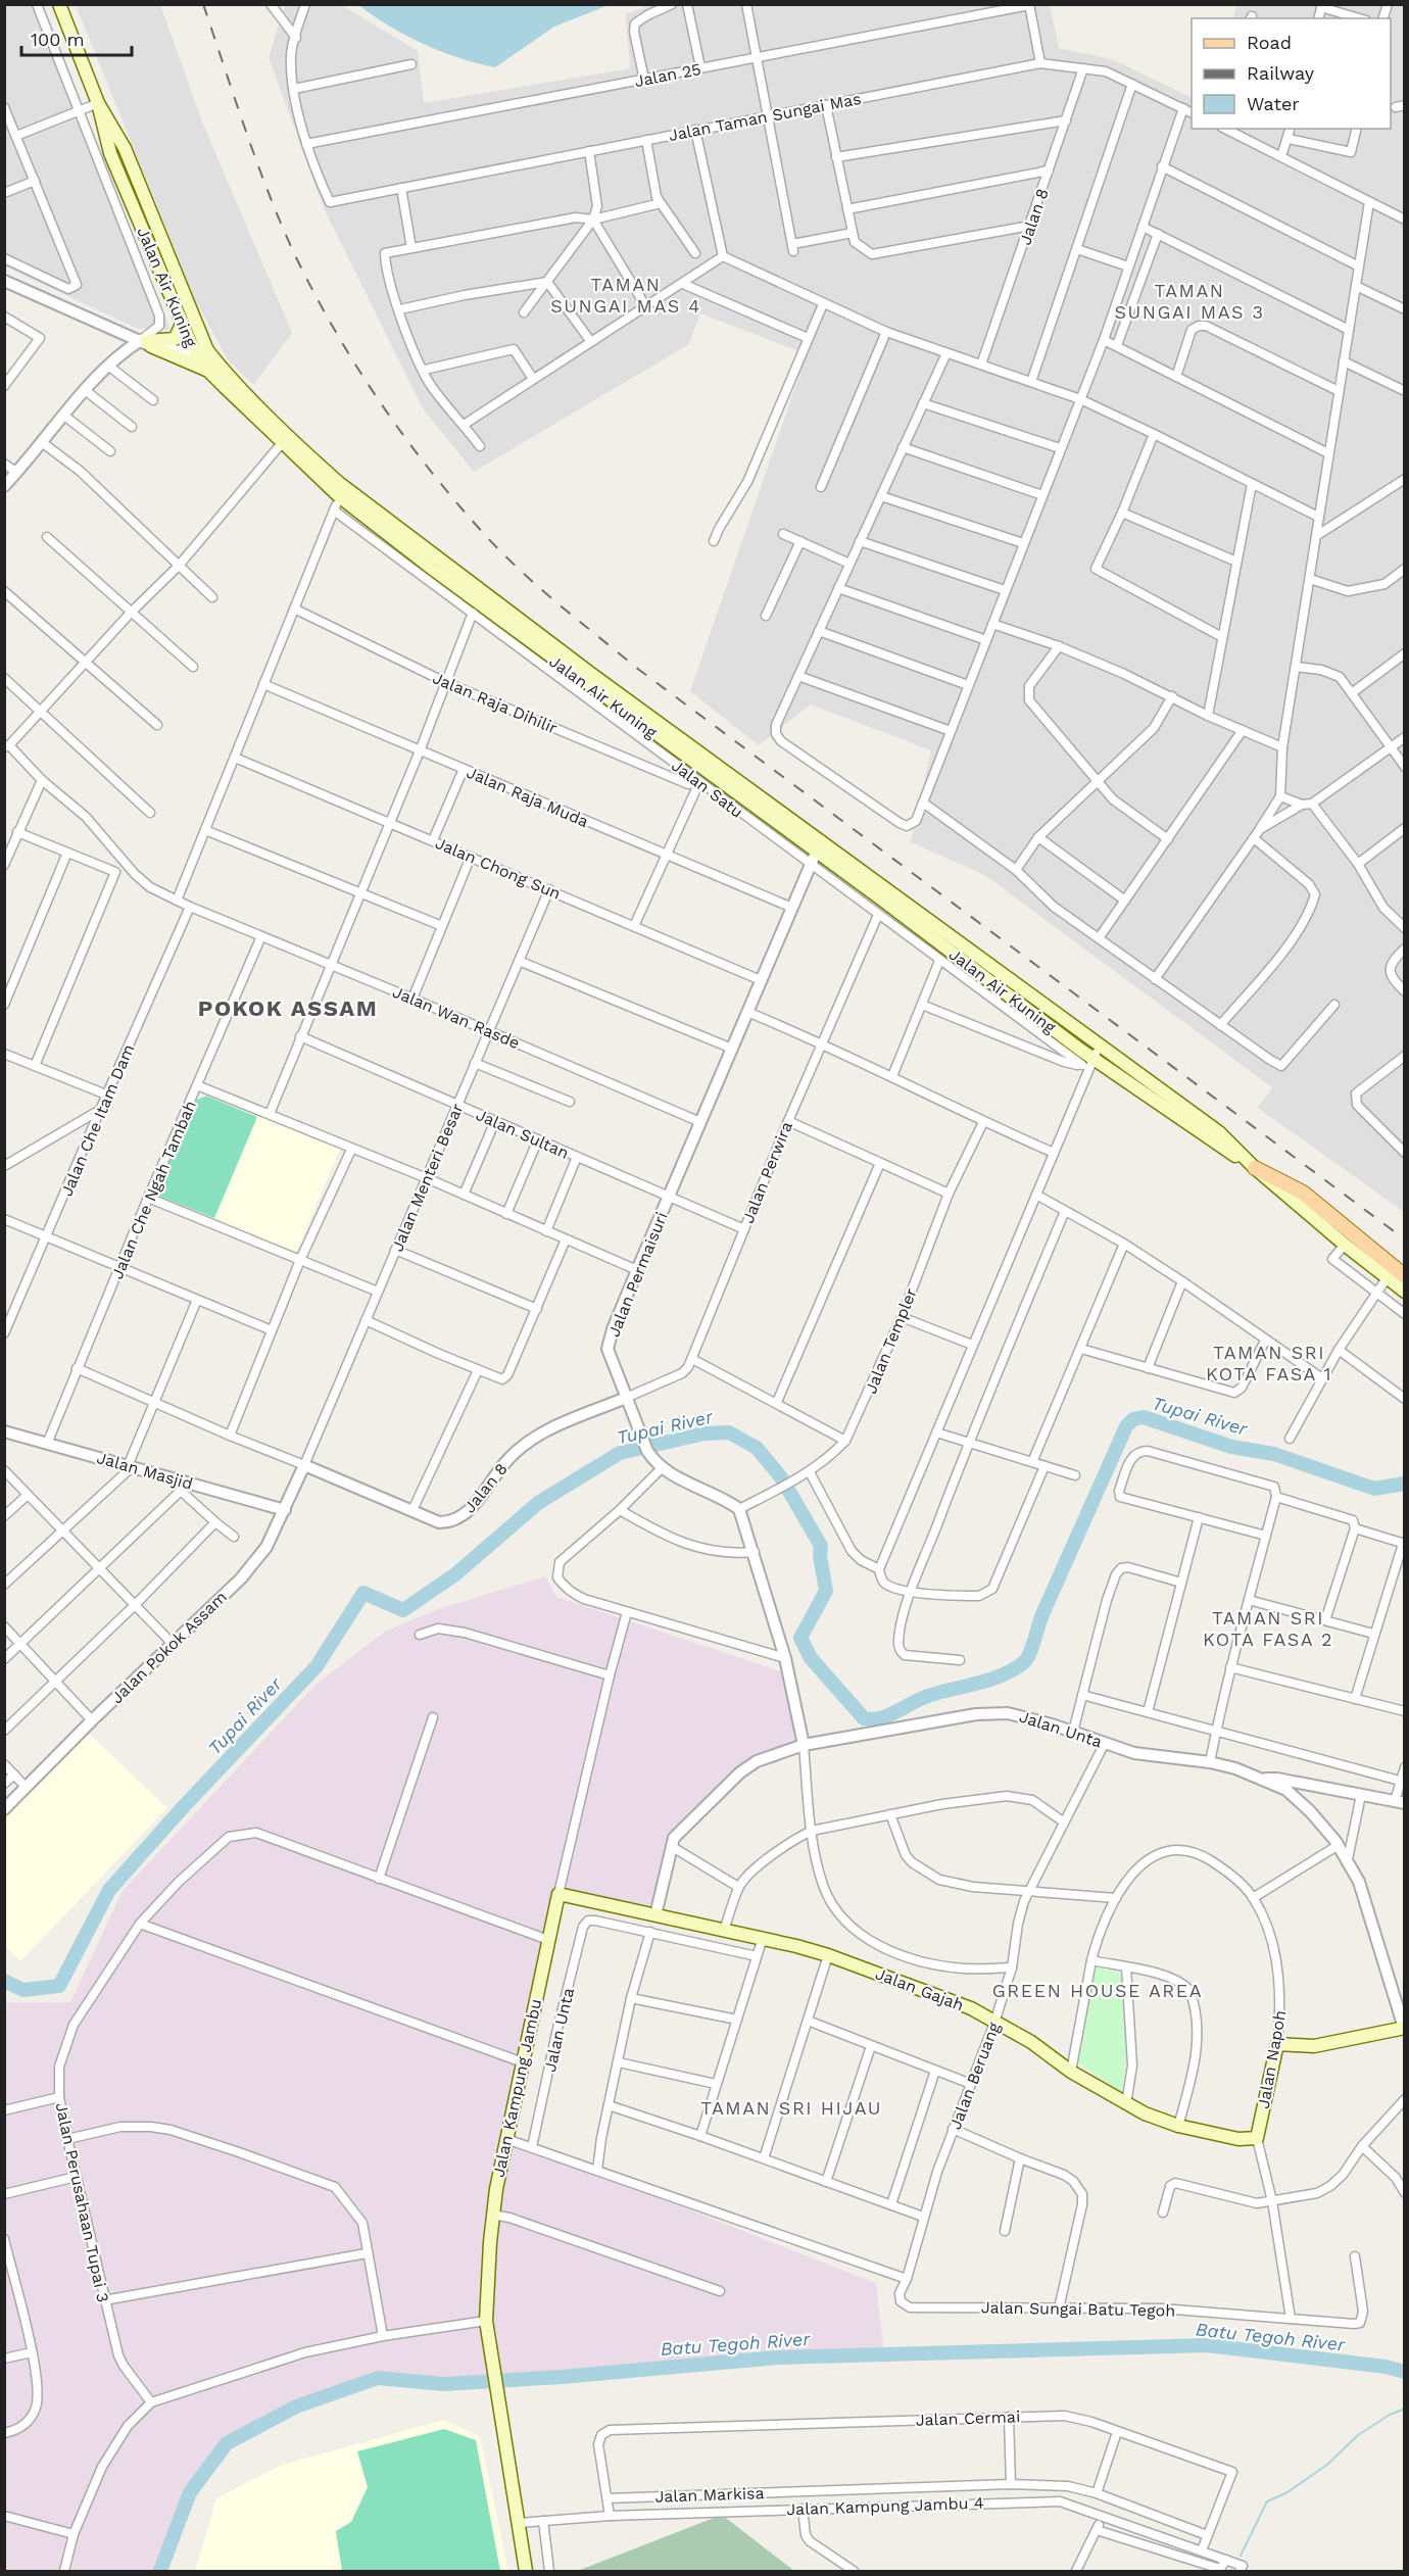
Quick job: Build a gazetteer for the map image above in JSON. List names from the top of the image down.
{
  "streets": {
    "main road": [
      "Jalan Air Kuning",
      "Jalan Gajah",
      "Jalan Napoh",
      "Jalan Kampung Jambu"
    ],
    "street": [
      "Jalan 25",
      "Jalan Taman Sungai Mas",
      "Jalan 8",
      "Jalan Raja Dihilir",
      "Jalan Satu",
      "Jalan Raja Muda",
      "Jalan Chong Sun",
      "Jalan Wan Rasde",
      "Jalan Che Itam Dam",
      "Jalan Sultan",
      "Jalan Perwira",
      "Jalan Menteri Besar",
      "Jalan Che Ngah Tambah",
      "Jalan Permaisuri",
      "Jalan Templer",
      "Jalan Masjid",
      "Jalan Pokok Assam",
      "Jalan Unta",
      "Jalan Beruang",
      "Jalan Perusahaan Tupai 3",
      "Jalan Sungai Batu Tegoh",
      "Jalan Cermai",
      "Jalan Markisa",
      "Jalan Kampung Jambu 4"
    ]
  },
  "crossings": [
    ["Jalan 25", "Jalan Taman Sungai Mas"],
    ["Jalan Taman Sungai Mas", "Jalan 8"],
    ["Jalan 8", "Jalan Perwira"],
    ["Jalan 8", "Jalan Menteri Besar"],
    ["Jalan 8", "Jalan Permaisuri"],
    ["Jalan 8", "Jalan Pokok Assam"],
    ["Jalan Air Kuning", "Jalan Satu"],
    ["Jalan Air Kuning", "Jalan Permaisuri"],
    ["Jalan Raja Dihilir", "Jalan Satu"],
    ["Jalan Satu", "Jalan Perwira"],
    ["Jalan Satu", "Jalan Permaisuri"],
    ["Jalan Raja Muda", "Jalan Permaisuri"],
    ["Jalan Chong Sun", "Jalan Menteri Besar"],
    ["Jalan Chong Sun", "Jalan Permaisuri"],
    ["Jalan Wan Rasde", "Jalan Che Itam Dam"],
    ["Jalan Wan Rasde", "Jalan Menteri Besar"],
    ["Jalan Wan Rasde", "Jalan Che Ngah Tambah"],
    ["Jalan Wan Rasde", "Jalan Permaisuri"],
    ["Jalan Sultan", "Jalan Perwira"],
    ["Jalan Sultan", "Jalan Menteri Besar"],
    ["Jalan Sultan", "Jalan Permaisuri"],
    ["Jalan Perwira", "Jalan Permaisuri"],
    ["Jalan Menteri Besar", "Jalan Pokok Assam"],
    ["Jalan Che Ngah Tambah", "Jalan Masjid"],
    ["Jalan Permaisuri", "Jalan Templer"],
    ["Jalan Masjid", "Jalan Pokok Assam"],
    ["Jalan Unta", "Jalan Gajah"],
    ["Jalan Unta", "Jalan Beruang"],
    ["Jalan Gajah", "Jalan Napoh"],
    ["Jalan Gajah", "Jalan Beruang"],
    ["Jalan Gajah", "Jalan Kampung Jambu"],
    ["Jalan Napoh", "Jalan Sungai Batu Tegoh"],
    ["Jalan Beruang", "Jalan Sungai Batu Tegoh"],
    ["Jalan Kampung Jambu", "Jalan Perusahaan Tupai 3"],
    ["Jalan Kampung Jambu", "Jalan Kampung Jambu 4"],
    ["Jalan Cermai", "Jalan Markisa"],
    ["Jalan Cermai", "Jalan Kampung Jambu 4"]
  ],
  "districts": [
    "TAMAN SUNGAI MAS 4",
    "TAMAN SUNGAI MAS 3",
    "POKOK ASSAM",
    "TAMAN SRI KOTA FASA 1",
    "TAMAN SRI KOTA FASA 2",
    "GREEN HOUSE AREA",
    "TAMAN SRI HIJAU"
  ],
  "water": ["Tupai River", "Batu Tegoh River"],
  "legend": ["Road", "Railway", "Water"],
  "scale_bar": "100 m"
}
